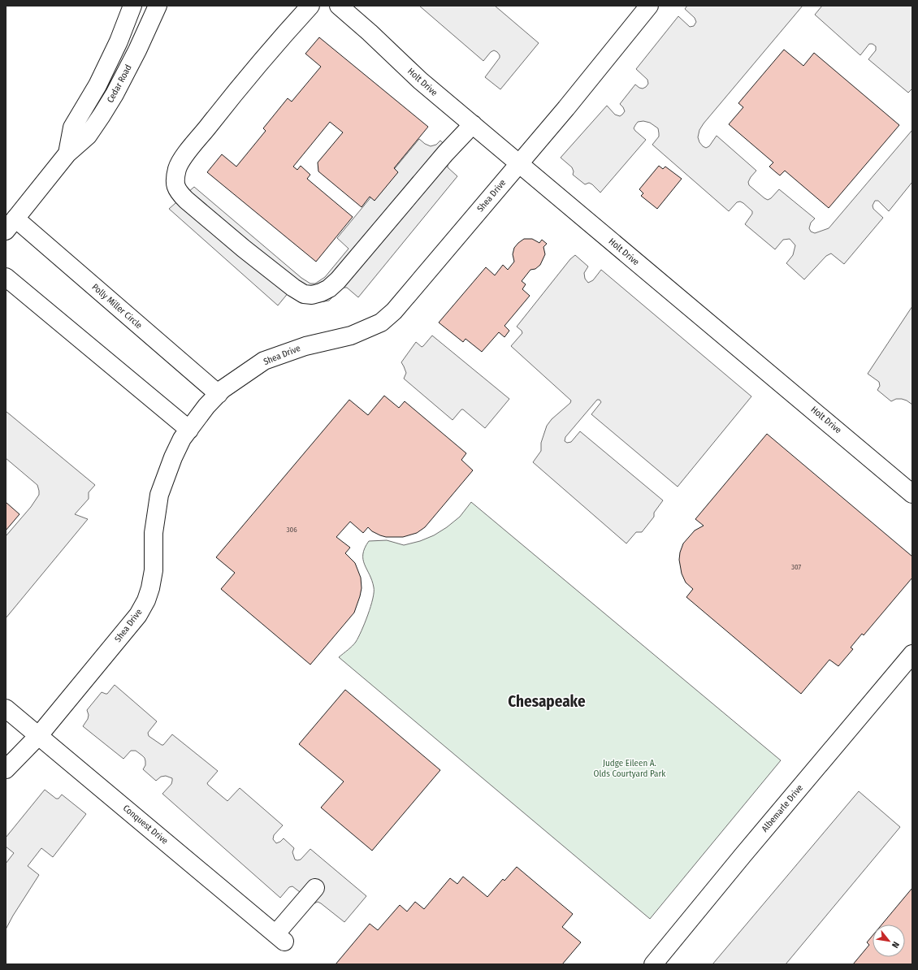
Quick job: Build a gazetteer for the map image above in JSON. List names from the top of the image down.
{
  "streets": {
    "street": [
      "Holt Drive",
      "Cedar Road",
      "Shea Drive",
      "Polly Miller Circle",
      "Albemarle Drive",
      "Conquest Drive"
    ]
  },
  "crossings": [
    ["Holt Drive", "Shea Drive"],
    ["Cedar Road", "Polly Miller Circle"],
    ["Shea Drive", "Polly Miller Circle"],
    ["Shea Drive", "Conquest Drive"]
  ],
  "districts": ["Chesapeake"],
  "parks": ["Judge Eileen A. Olds Courtyard Park"],
  "house_numbers": ["306", "307"],
  "north": "bottom right"
}
